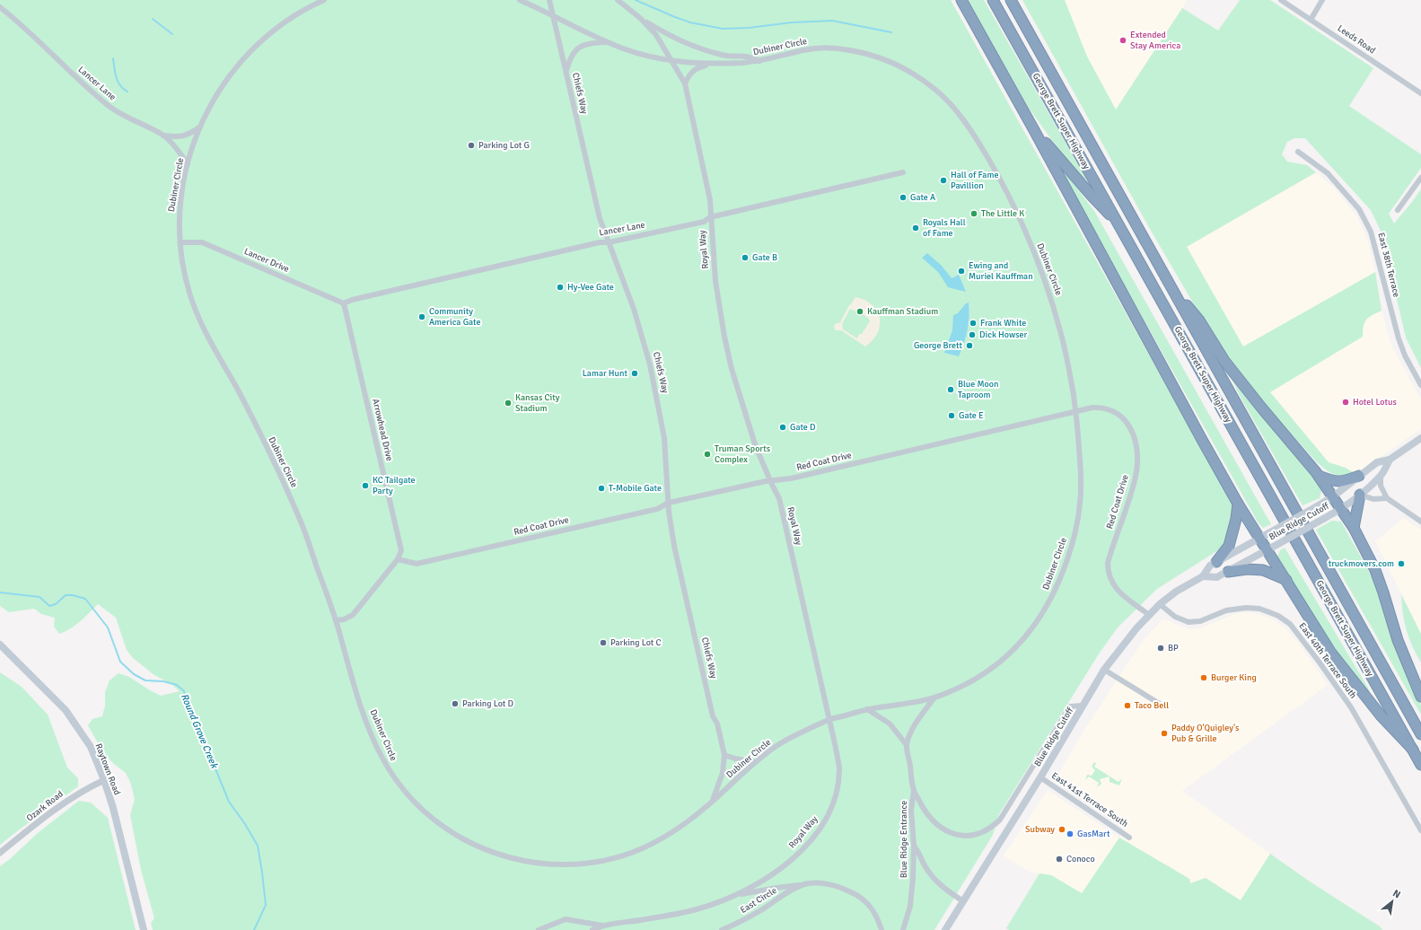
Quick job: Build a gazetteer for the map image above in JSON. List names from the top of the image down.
{
  "streets": {
    "highway": ["George Brett Super Highway"],
    "main road": ["Blue Ridge Cutoff", "Raytown Road"],
    "street": [
      "Leeds Road",
      "Dubiner Circle",
      "Lancer Lane",
      "Chiefs Way",
      "Royal Way",
      "Lancer Drive",
      "East 38th Terrace",
      "Arrowhead Drive",
      "Red Coat Drive",
      "East 40th Terrace South",
      "East 41st Terrace South",
      "Ozark Road",
      "Blue Ridge Entrance",
      "East Circle"
    ]
  },
  "crossings": [
    ["Dubiner Circle", "Lancer Lane"],
    ["Dubiner Circle", "Chiefs Way"],
    ["Dubiner Circle", "Royal Way"],
    ["Dubiner Circle", "Lancer Drive"],
    ["Lancer Lane", "Chiefs Way"],
    ["Lancer Lane", "Royal Way"],
    ["Lancer Lane", "Lancer Drive"],
    ["Lancer Lane", "Arrowhead Drive"],
    ["Chiefs Way", "Red Coat Drive"],
    ["Royal Way", "Red Coat Drive"],
    ["Royal Way", "East Circle"],
    ["Lancer Drive", "Arrowhead Drive"],
    ["Arrowhead Drive", "Red Coat Drive"],
    ["Red Coat Drive", "Blue Ridge Cutoff"],
    ["Blue Ridge Cutoff", "East 40th Terrace South"],
    ["Blue Ridge Cutoff", "East 41st Terrace South"],
    ["Raytown Road", "Ozark Road"]
  ],
  "water": ["Round Grove Creek"],
  "places": [
    "Extended Stay America",
    "Parking Lot G",
    "Hall of Fame Pavillion",
    "Gate A",
    "The Little K",
    "Royals Hall of Fame",
    "Gate B",
    "Ewing and Muriel Kauffman",
    "Hy-Vee Gate",
    "Kauffman Stadium",
    "Community America Gate",
    "Frank White",
    "Dick Howser",
    "George Brett",
    "Lamar Hunt",
    "Blue Moon Taproom",
    "Hotel Lotus",
    "Kansas City Stadium",
    "Gate E",
    "Gate D",
    "Truman Sports Complex",
    "KC Tailgate Party",
    "T-Mobile Gate",
    "truckmovers.com",
    "Parking Lot C",
    "BP",
    "Burger King",
    "Parking Lot D",
    "Taco Bell",
    "Paddy O'Quigley's Pub & Grille",
    "Subway",
    "GasMart",
    "Conoco"
  ],
  "north": "top right"
}
